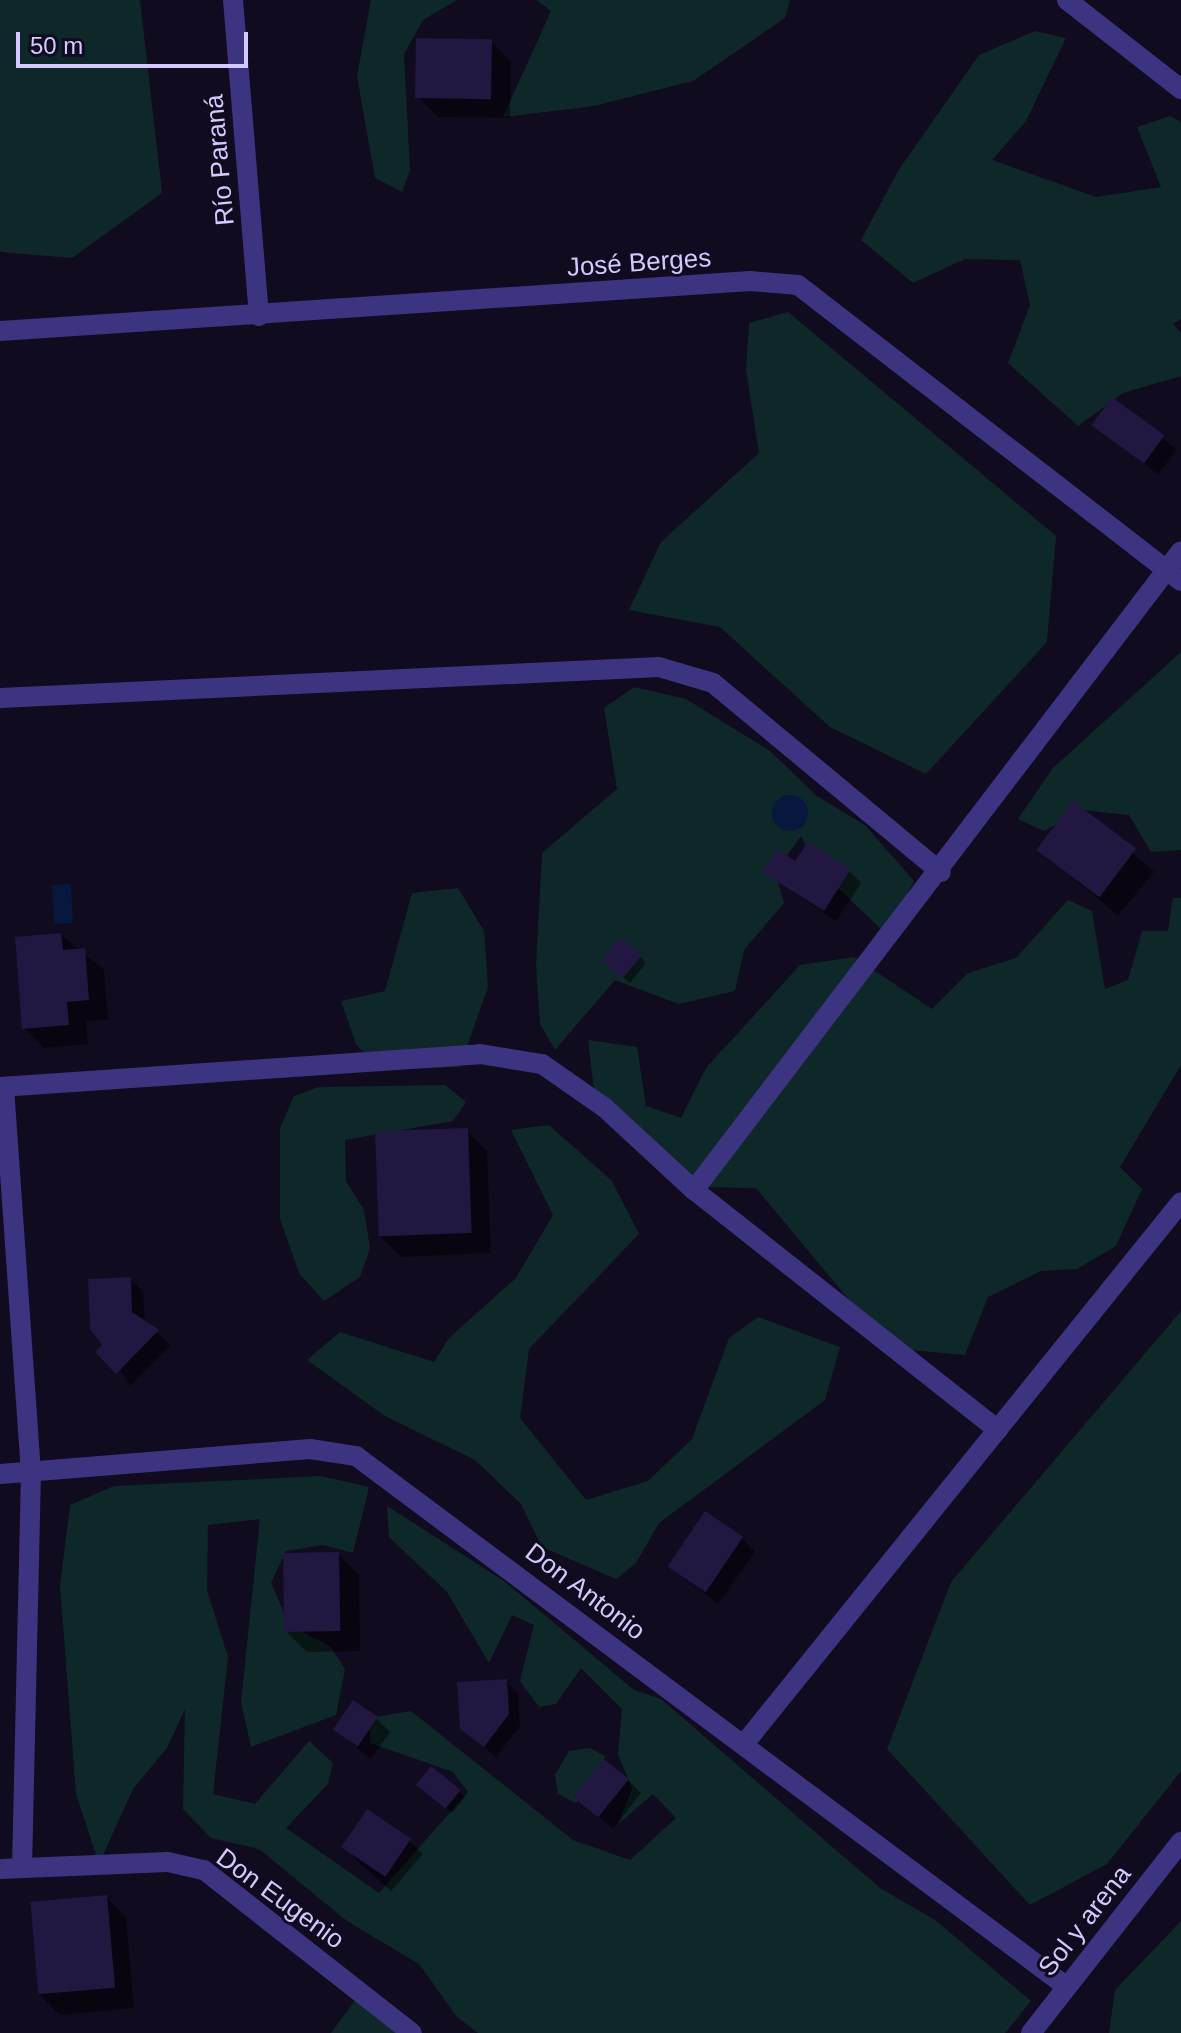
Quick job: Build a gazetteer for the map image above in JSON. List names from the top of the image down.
{
  "streets": {
    "street": [
      "Río Paraná",
      "José Berges",
      "Don Antonio",
      "Don Eugenio",
      "Sol y arena"
    ]
  },
  "crossings": [
    ["Río Paraná", "José Berges"],
    ["Don Antonio", "Sol y arena"]
  ],
  "scale_bar": "50 m"
}
